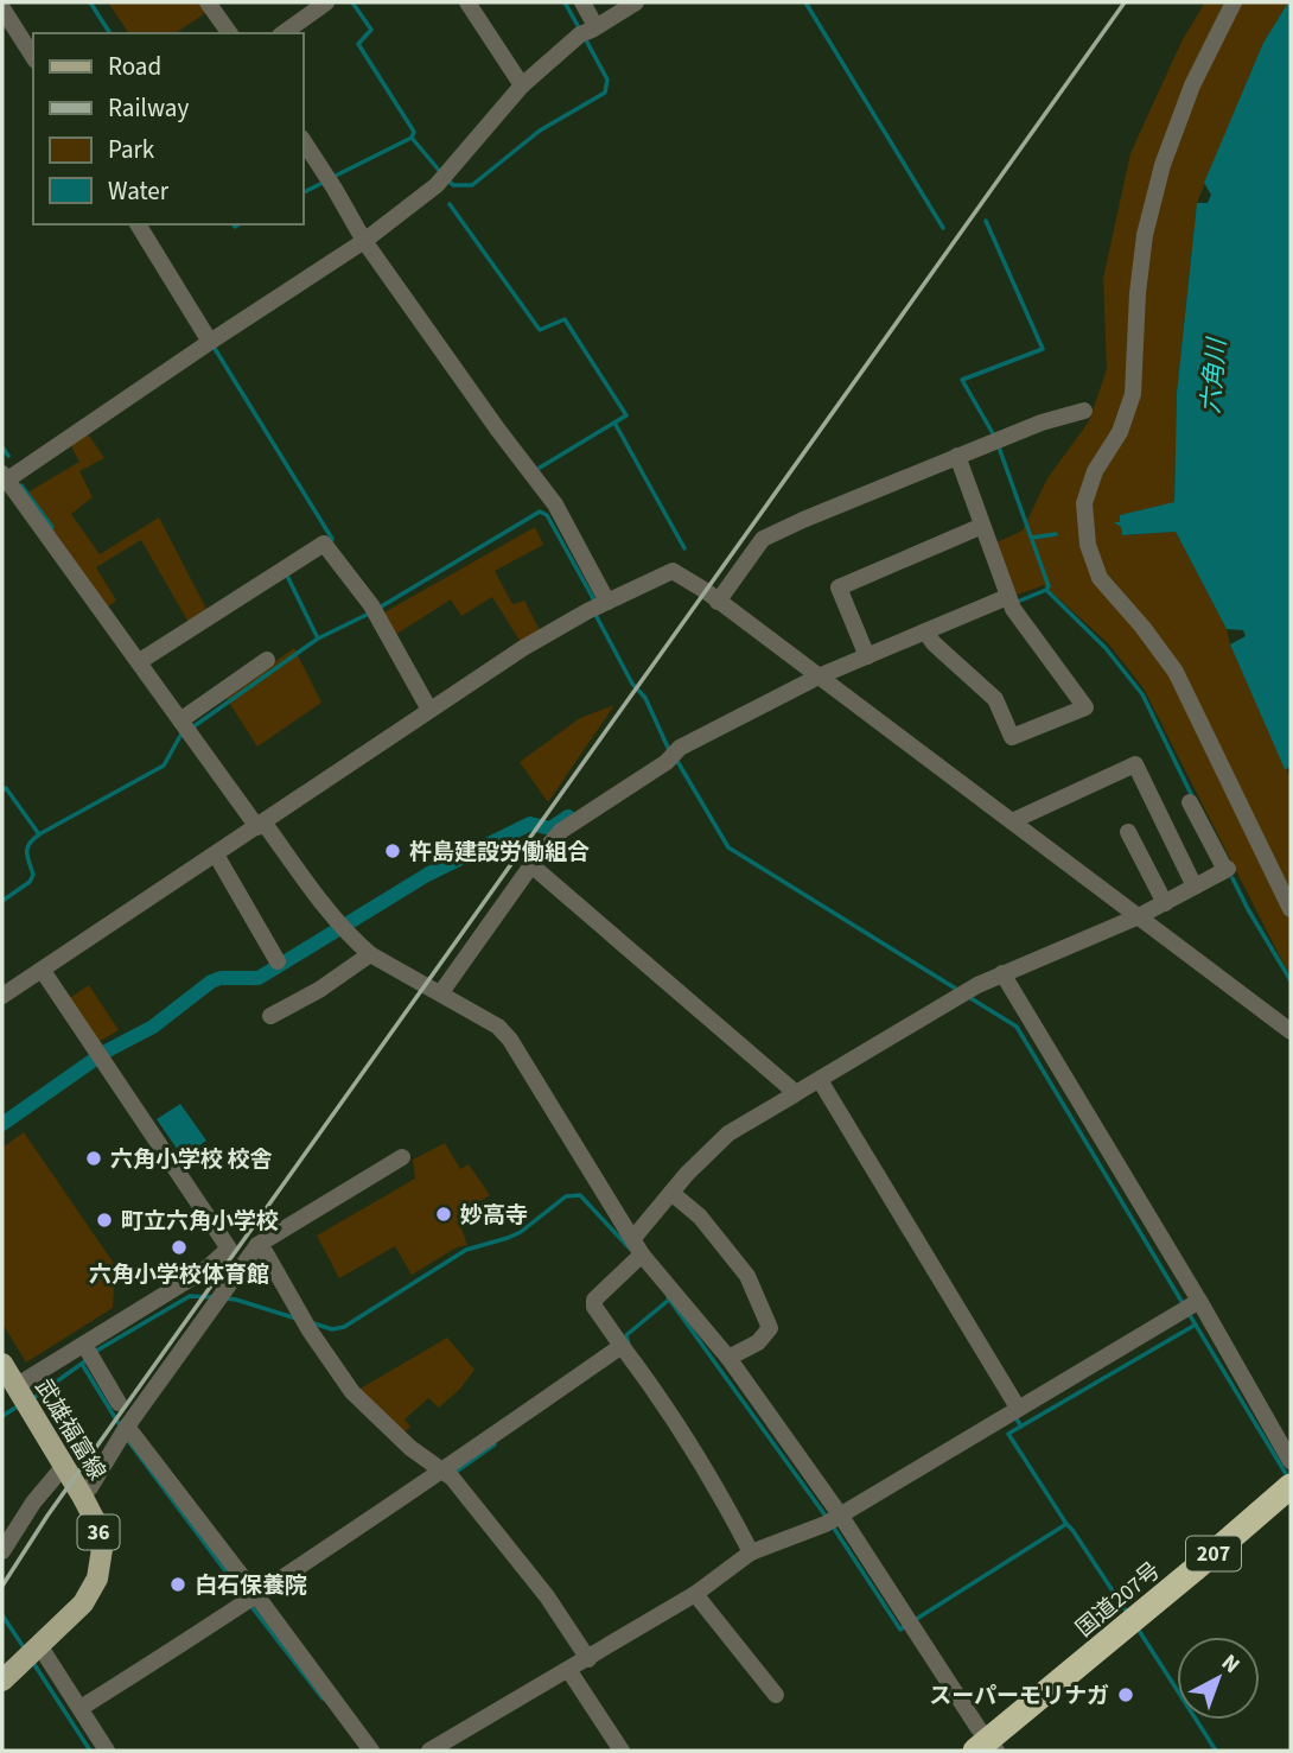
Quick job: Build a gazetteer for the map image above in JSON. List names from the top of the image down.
{
  "streets": {
    "highway": ["207", "国道207号"],
    "main road": ["武雄福富線", "36"]
  },
  "water": ["六角川"],
  "places": [
    "杵島建設労働組合",
    "六角小学校 校舎",
    "妙高寺",
    "町立六角小学校",
    "六角小学校体育館",
    "白石保養院",
    "スーパーモリナガ"
  ],
  "legend": [
    "Road",
    "Railway",
    "Park",
    "Water"
  ],
  "north": "top right"
}
